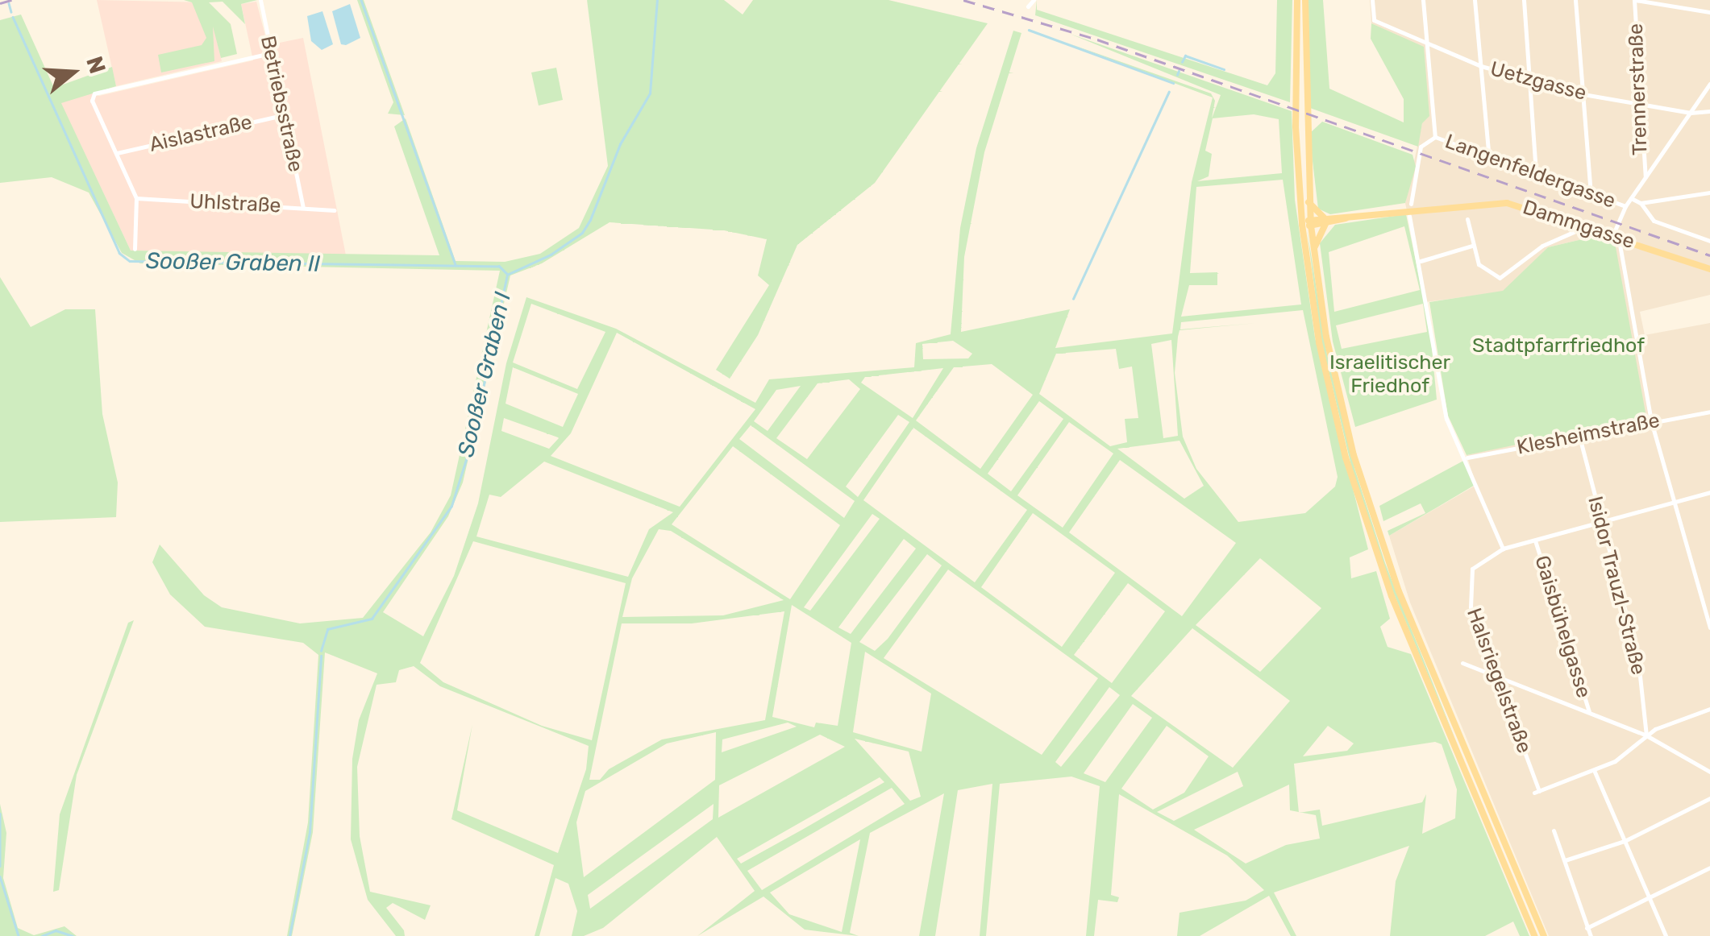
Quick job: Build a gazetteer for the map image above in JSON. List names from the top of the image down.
{
  "streets": {
    "main road": ["Dammgasse"],
    "street": [
      "Uetzgasse",
      "Trennerstraße",
      "Betriebsstraße",
      "Aislastraße",
      "Langenfeldergasse",
      "Uhlstraße",
      "Klesheimstraße",
      "Isidor Trauzl-Straße",
      "Gaisbühelgasse",
      "Halsriegelstraße"
    ]
  },
  "crossings": [
    ["Uetzgasse", "Trennerstraße"],
    ["Betriebsstraße", "Aislastraße"],
    ["Betriebsstraße", "Uhlstraße"],
    ["Klesheimstraße", "Isidor Trauzl-Straße"]
  ],
  "water": ["Sooßer Graben II", "Sooßer Graben I"],
  "parks": ["Stadtpfarrfriedhof", "Israelitischer Friedhof"],
  "north": "right"
}
